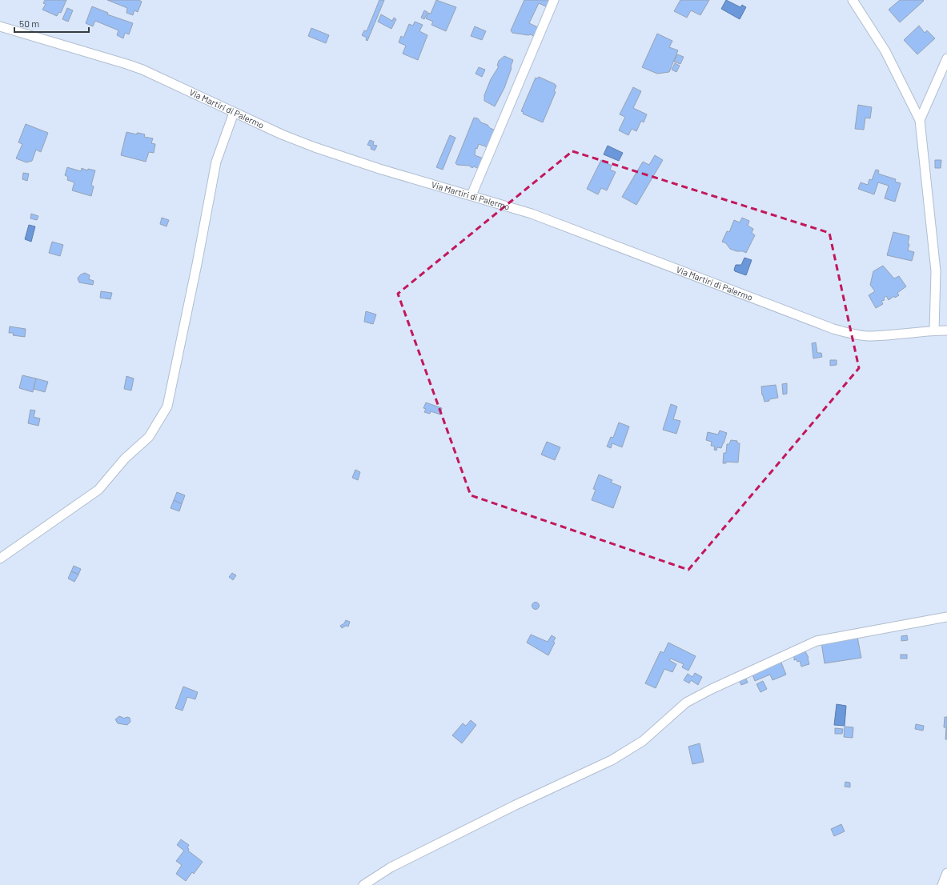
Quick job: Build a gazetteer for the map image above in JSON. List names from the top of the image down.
{
  "streets": {
    "street": ["Via Martiri di Palermo"]
  },
  "scale_bar": "50 m"
}
